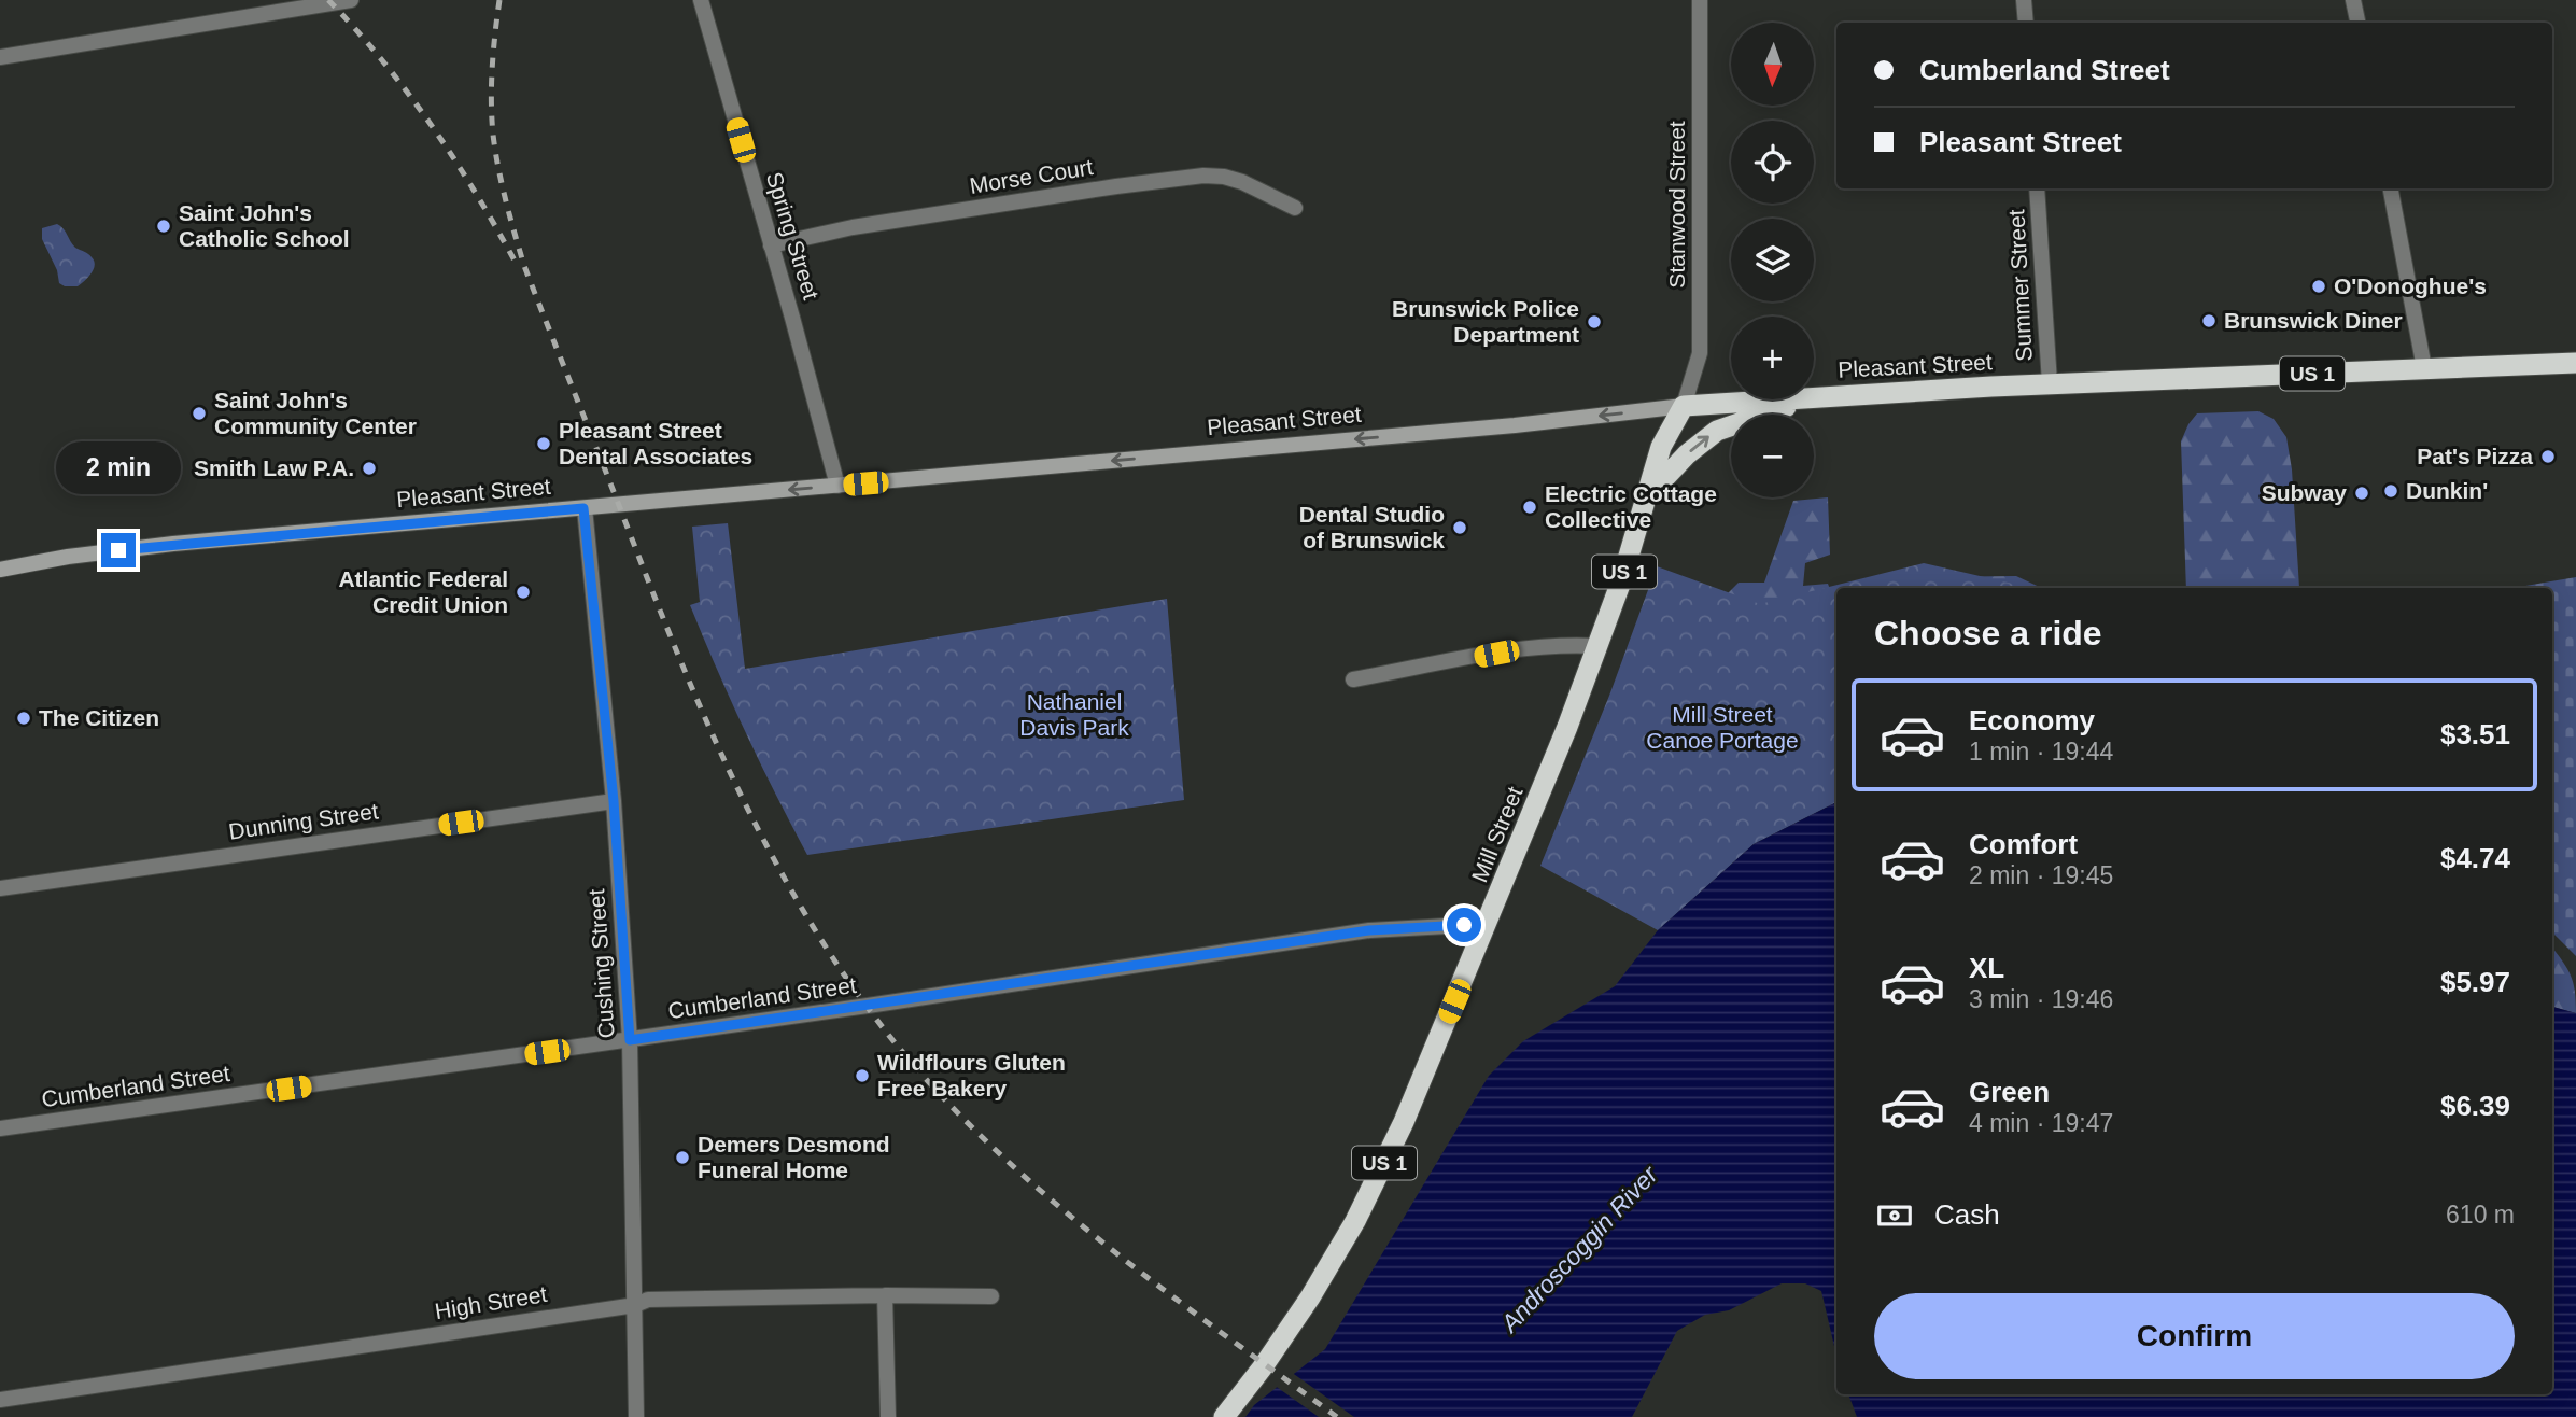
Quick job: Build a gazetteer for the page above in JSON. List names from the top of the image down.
{
  "streets": {
    "highway": ["Pleasant Street", "US 1", "Mill Street"],
    "street": [
      "Morse Court",
      "Stanwood Street",
      "Spring Street",
      "Summer Street",
      "Dunning Street",
      "Cushing Street",
      "Cumberland Street",
      "High Street"
    ]
  },
  "crossings": [
    ["Morse Court", "Spring Street"],
    ["Stanwood Street", "Pleasant Street"],
    ["Stanwood Street", "Mill Street"],
    ["Spring Street", "Pleasant Street"],
    ["Summer Street", "Pleasant Street"],
    ["Pleasant Street", "US 1"],
    ["Pleasant Street", "Mill Street"],
    ["Pleasant Street", "Cushing Street"],
    ["US 1", "Mill Street"],
    ["Dunning Street", "Cushing Street"],
    ["Mill Street", "Cumberland Street"],
    ["Cushing Street", "Cumberland Street"],
    ["Cushing Street", "High Street"]
  ],
  "one_way": ["Pleasant Street"],
  "water": ["Androscoggin River"],
  "parks": ["Nathaniel Davis Park", "Mill Street Canoe Portage"],
  "places": [
    "Saint John's Catholic School",
    "O'Donoghue's",
    "Brunswick Diner",
    "Brunswick Police Department",
    "Saint John's Community Center",
    "Pleasant Street Dental Associates",
    "Pat's Pizza",
    "Smith Law P.A.",
    "Dunkin'",
    "Subway",
    "Electric Cottage Collective",
    "Dental Studio of Brunswick",
    "Atlantic Federal Credit Union",
    "The Citizen",
    "Wildflours Gluten Free Bakery",
    "Demers Desmond Funeral Home"
  ],
  "north": "bottom",
  "page": {
    "map_buttons": ["+", "−"],
    "banner": ["Cumberland Street", "Pleasant Street"],
    "bubble": "2 min",
    "heading": "Choose a ride",
    "list": [
      {
        "name": "Economy",
        "note": "1 min · 19:44",
        "value": "$3.51"
      },
      {
        "name": "Comfort",
        "note": "2 min · 19:45",
        "value": "$4.74"
      },
      {
        "name": "XL",
        "note": "3 min · 19:46",
        "value": "$5.97"
      },
      {
        "name": "Green",
        "note": "4 min · 19:47",
        "value": "$6.39"
      }
    ],
    "pay": ["Cash", "610 m"],
    "buttons": "Confirm"
  }
}
